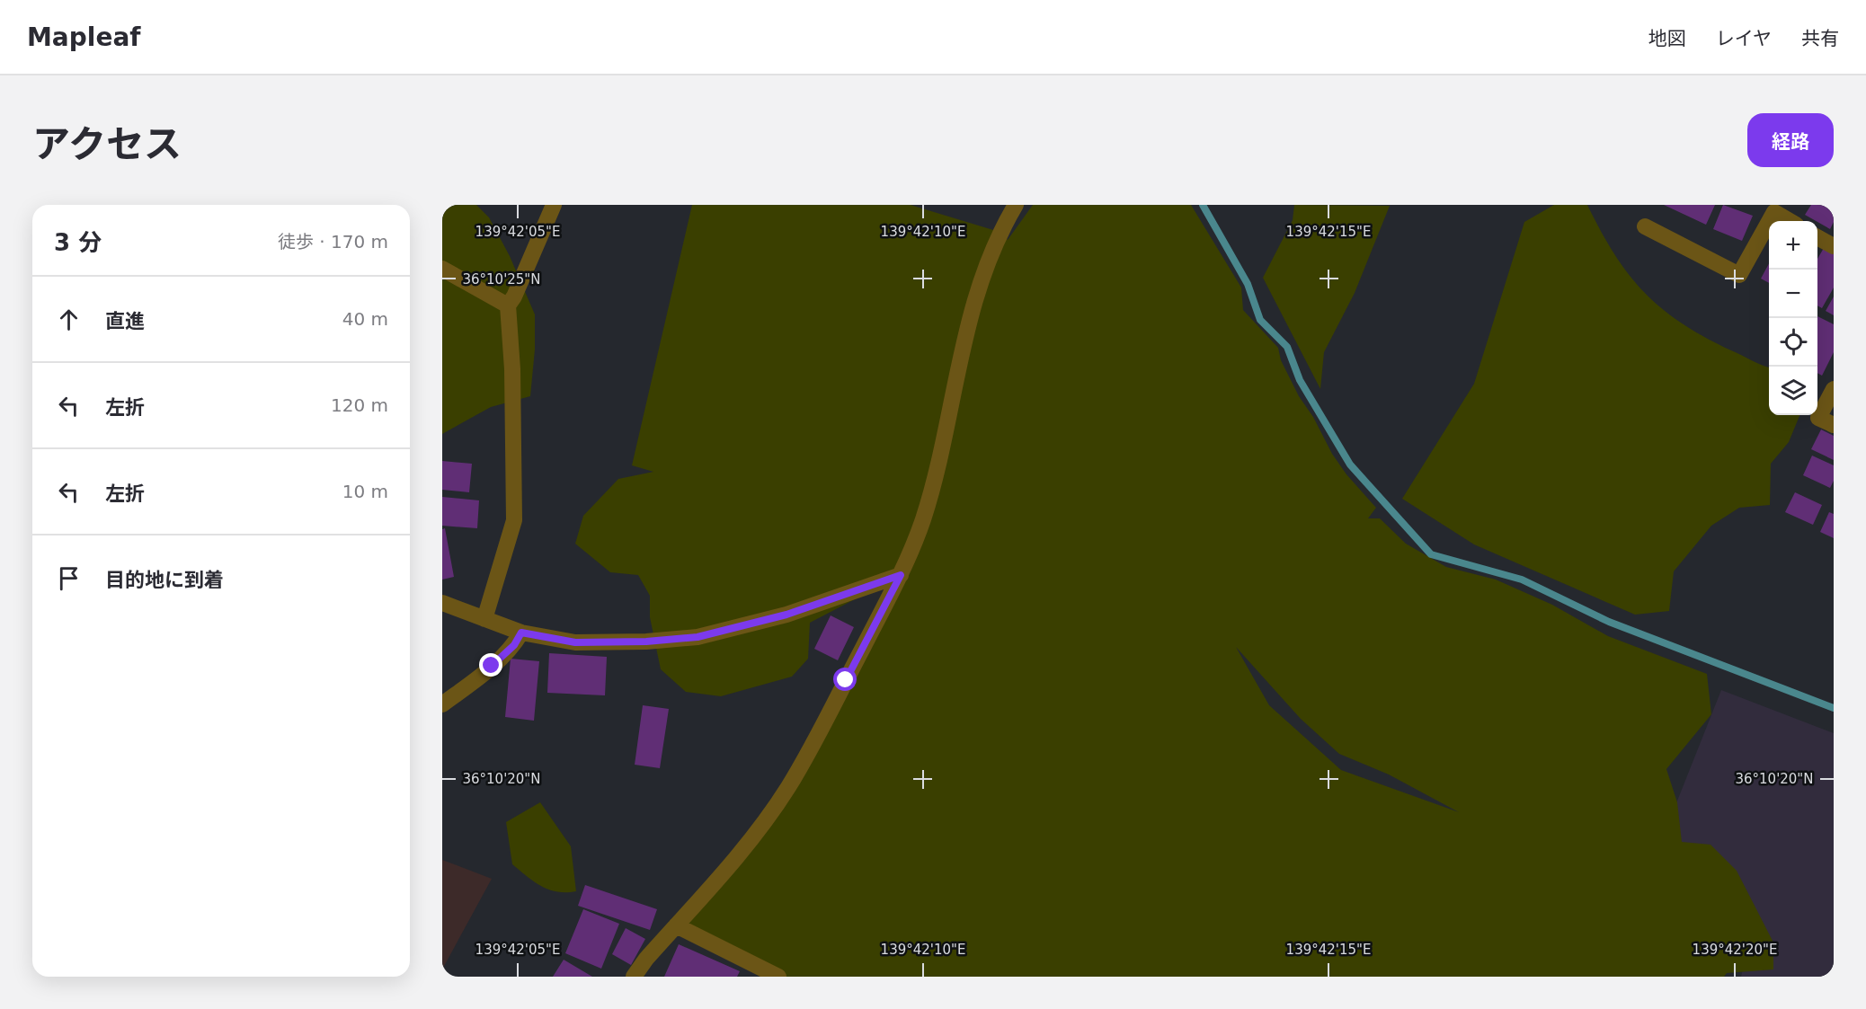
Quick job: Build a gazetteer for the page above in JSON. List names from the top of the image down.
{
  "page": {
    "header": "Mapleaf",
    "nav": ["地図", "レイヤ", "共有"],
    "title": "アクセス",
    "buttons": "経路",
    "heading": ["3 分", "徒歩 · 170 m"],
    "map_buttons": ["+", "−"],
    "list": [
      ["直進", "40 m"],
      ["左折", "120 m"],
      ["左折", "10 m"],
      "目的地に到着"
    ]
  },
  "coordinates": [
    "139°42'05\"E",
    "139°42'10\"E",
    "139°42'15\"E",
    "36°10'25\"N",
    "36°10'20\"N",
    "139°42'20\"E"
  ]
}
